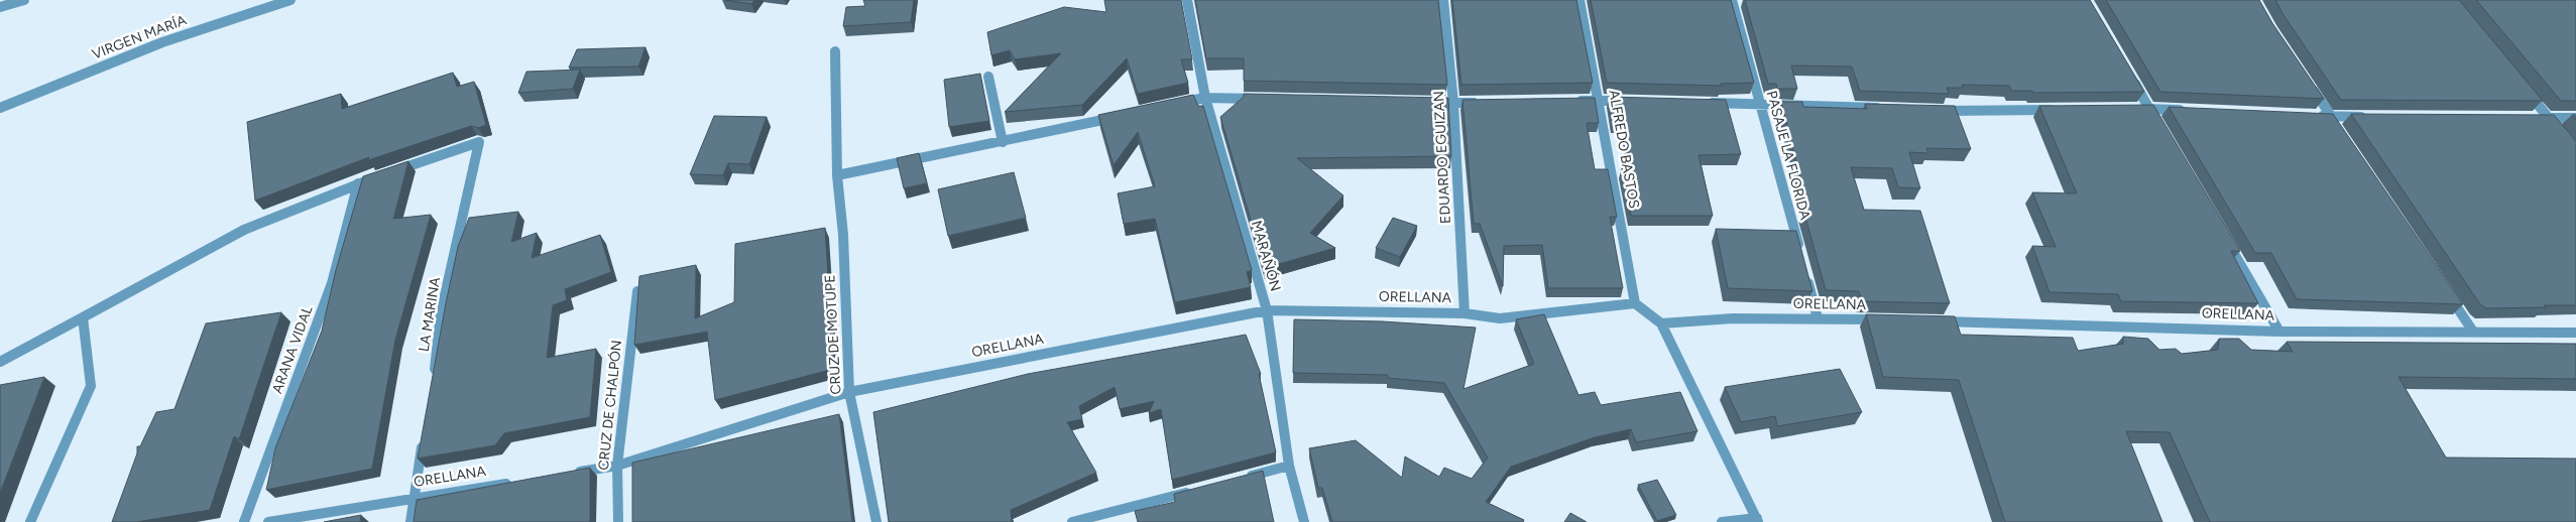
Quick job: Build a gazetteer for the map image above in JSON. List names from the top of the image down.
{
  "streets": {
    "street": [
      "VIRGEN MARÍA",
      "ALFREDO BASTOS",
      "PASAJE LA FLORIDA",
      "EDUARDO EGUIZAN",
      "MARAÑÓN",
      "ORELLANA",
      "LA MARINA",
      "CRUZ DE MOTUPE",
      "ARANA VIDAL",
      "CRUZ DE CHALPÓN"
    ]
  },
  "crossings": [
    ["ALFREDO BASTOS", "ORELLANA"],
    ["EDUARDO EGUIZAN", "ORELLANA"],
    ["MARAÑÓN", "ORELLANA"],
    ["ORELLANA", "CRUZ DE MOTUPE"],
    ["ORELLANA", "CRUZ DE CHALPÓN"],
    ["LA MARINA", "ARANA VIDAL"]
  ]
}
